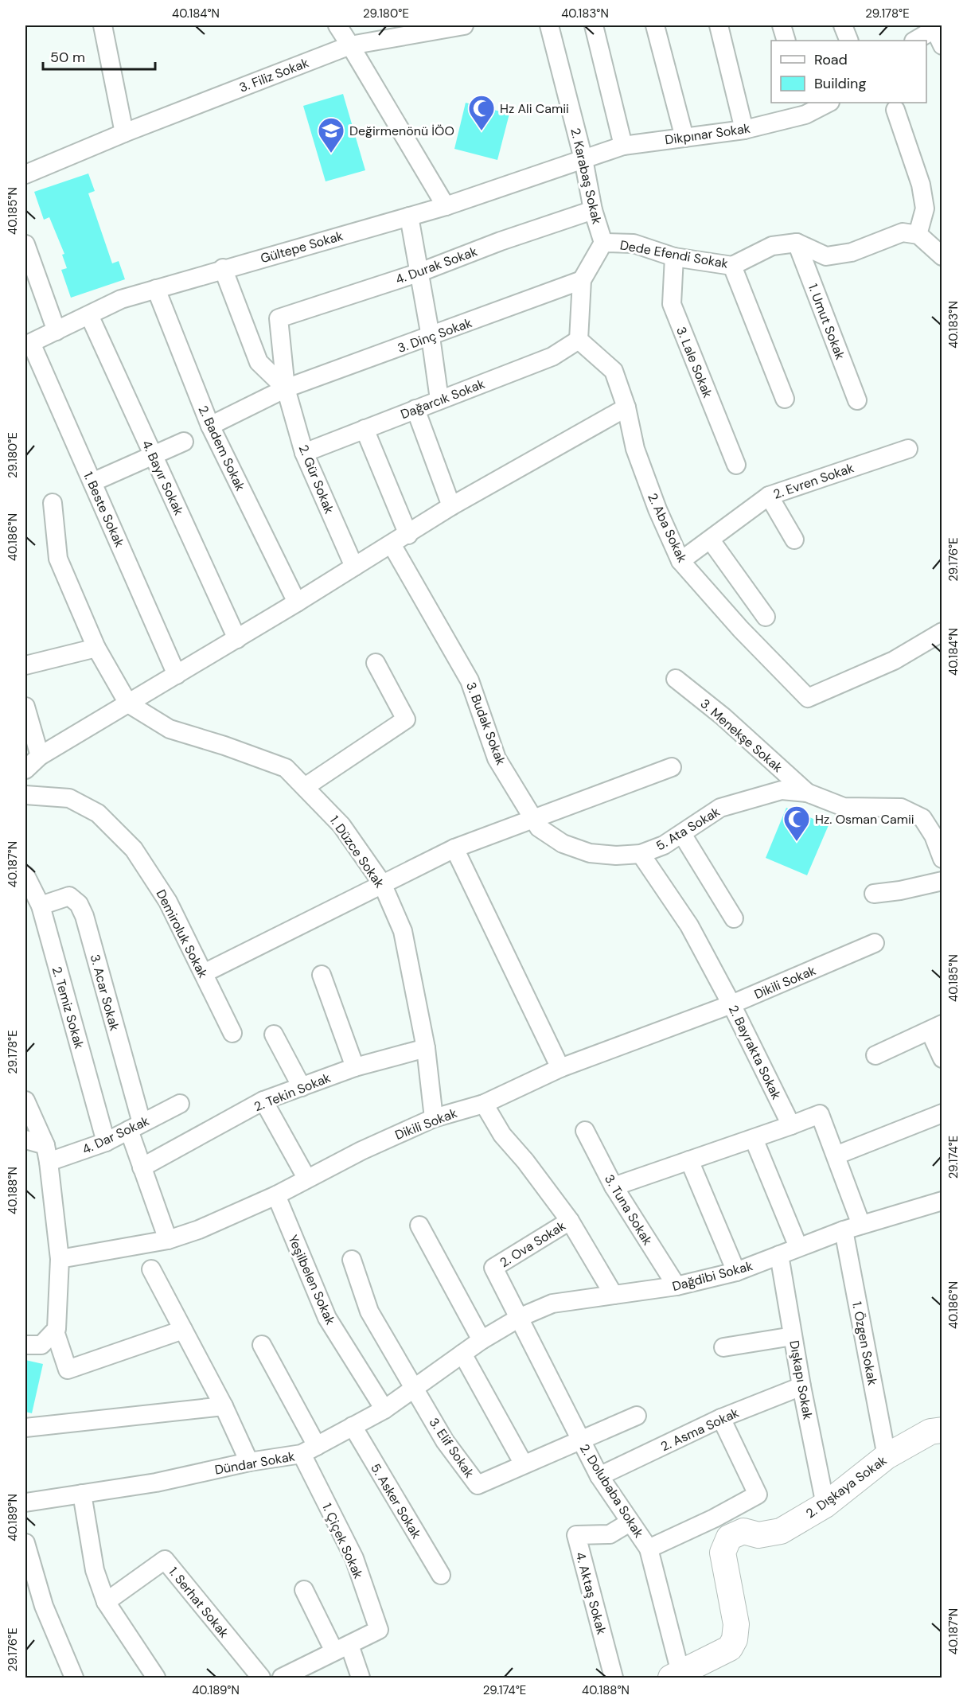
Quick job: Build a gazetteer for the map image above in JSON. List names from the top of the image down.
{
  "streets": {
    "street": [
      "3. Filiz Sokak",
      "Dikpınar Sokak",
      "2. Karabaş Sokak",
      "Gültepe Sokak",
      "Dede Efendi Sokak",
      "4. Durak Sokak",
      "1. Umut Sokak",
      "3. Dinç Sokak",
      "3. Lale Sokak",
      "Dağarcık Sokak",
      "2. Badem Sokak",
      "4. Bayır Sokak",
      "2. Gür Sokak",
      "2. Evren Sokak",
      "1. Beste Sokak",
      "2. Aba Sokak",
      "3. Budak Sokak",
      "3. Menekşe Sokak",
      "5. Ata Sokak",
      "1. Düzce Sokak",
      "Demiroluk Sokak",
      "Dikili Sokak",
      "3. Acar Sokak",
      "2. Temiz Sokak",
      "2. Bayrakta Sokak",
      "2. Tekin Sokak",
      "4. Dar Sokak",
      "3. Tuna Sokak",
      "2. Ova Sokak",
      "Dağdibi Sokak",
      "Yeşilbelen Sokak",
      "1. Özgen Sokak",
      "Dışkapı Sokak",
      "2. Asma Sokak",
      "3. Elif Sokak",
      "Dündar Sokak",
      "2. Dışkaya Sokak",
      "2. Dolubaba Sokak",
      "5. Asker Sokak",
      "1. Çiçek Sokak",
      "4. Aktaş Sokak",
      "1. Serhat Sokak"
    ]
  },
  "crossings": [
    ["Dikpınar Sokak", "2. Karabaş Sokak"],
    ["Dikpınar Sokak", "Gültepe Sokak"],
    ["2. Karabaş Sokak", "Gültepe Sokak"],
    ["2. Karabaş Sokak", "Dede Efendi Sokak"],
    ["2. Karabaş Sokak", "4. Durak Sokak"],
    ["Gültepe Sokak", "2. Badem Sokak"],
    ["Gültepe Sokak", "4. Bayır Sokak"],
    ["Gültepe Sokak", "1. Beste Sokak"],
    ["Dede Efendi Sokak", "1. Umut Sokak"],
    ["Dede Efendi Sokak", "3. Dinç Sokak"],
    ["Dede Efendi Sokak", "3. Lale Sokak"],
    ["Dede Efendi Sokak", "Dağarcık Sokak"],
    ["Dede Efendi Sokak", "2. Aba Sokak"],
    ["4. Durak Sokak", "2. Gür Sokak"],
    ["3. Dinç Sokak", "2. Badem Sokak"],
    ["3. Dinç Sokak", "2. Gür Sokak"],
    ["Dağarcık Sokak", "2. Gür Sokak"],
    ["Dağarcık Sokak", "2. Aba Sokak"],
    ["2. Evren Sokak", "2. Aba Sokak"],
    ["3. Budak Sokak", "5. Ata Sokak"],
    ["3. Menekşe Sokak", "5. Ata Sokak"],
    ["5. Ata Sokak", "2. Bayrakta Sokak"],
    ["1. Düzce Sokak", "Dikili Sokak"],
    ["1. Düzce Sokak", "2. Tekin Sokak"],
    ["Dikili Sokak", "2. Bayrakta Sokak"],
    ["Dikili Sokak", "2. Ova Sokak"],
    ["Dikili Sokak", "Yeşilbelen Sokak"],
    ["3. Acar Sokak", "2. Temiz Sokak"],
    ["3. Acar Sokak", "4. Dar Sokak"],
    ["2. Temiz Sokak", "4. Dar Sokak"],
    ["3. Tuna Sokak", "Dağdibi Sokak"],
    ["2. Ova Sokak", "Dağdibi Sokak"],
    ["2. Ova Sokak", "2. Dolubaba Sokak"],
    ["Dağdibi Sokak", "1. Özgen Sokak"],
    ["Dağdibi Sokak", "Dışkapı Sokak"],
    ["Dağdibi Sokak", "Dündar Sokak"],
    ["Dağdibi Sokak", "2. Dolubaba Sokak"],
    ["Yeşilbelen Sokak", "Dündar Sokak"],
    ["1. Özgen Sokak", "2. Dışkaya Sokak"],
    ["Dışkapı Sokak", "2. Asma Sokak"],
    ["Dışkapı Sokak", "2. Dışkaya Sokak"],
    ["2. Asma Sokak", "2. Dolubaba Sokak"],
    ["3. Elif Sokak", "Dündar Sokak"],
    ["3. Elif Sokak", "2. Dolubaba Sokak"],
    ["Dündar Sokak", "5. Asker Sokak"],
    ["Dündar Sokak", "1. Çiçek Sokak"],
    ["2. Dolubaba Sokak", "4. Aktaş Sokak"]
  ],
  "places": {
    "mosque": ["Hz Ali Camii", "Hz. Osman Camii"],
    "school or university": ["Değirmenönü İÖO"]
  },
  "legend": ["Road", "Building"],
  "scale_bar": "50 m",
  "coordinates": [
    "40.184°N",
    "29.180°E",
    "40.183°N",
    "29.178°E",
    "40.185°N",
    "40.186°N",
    "29.176°E",
    "40.187°N",
    "29.174°E",
    "40.188°N",
    "40.189°N"
  ]
}
